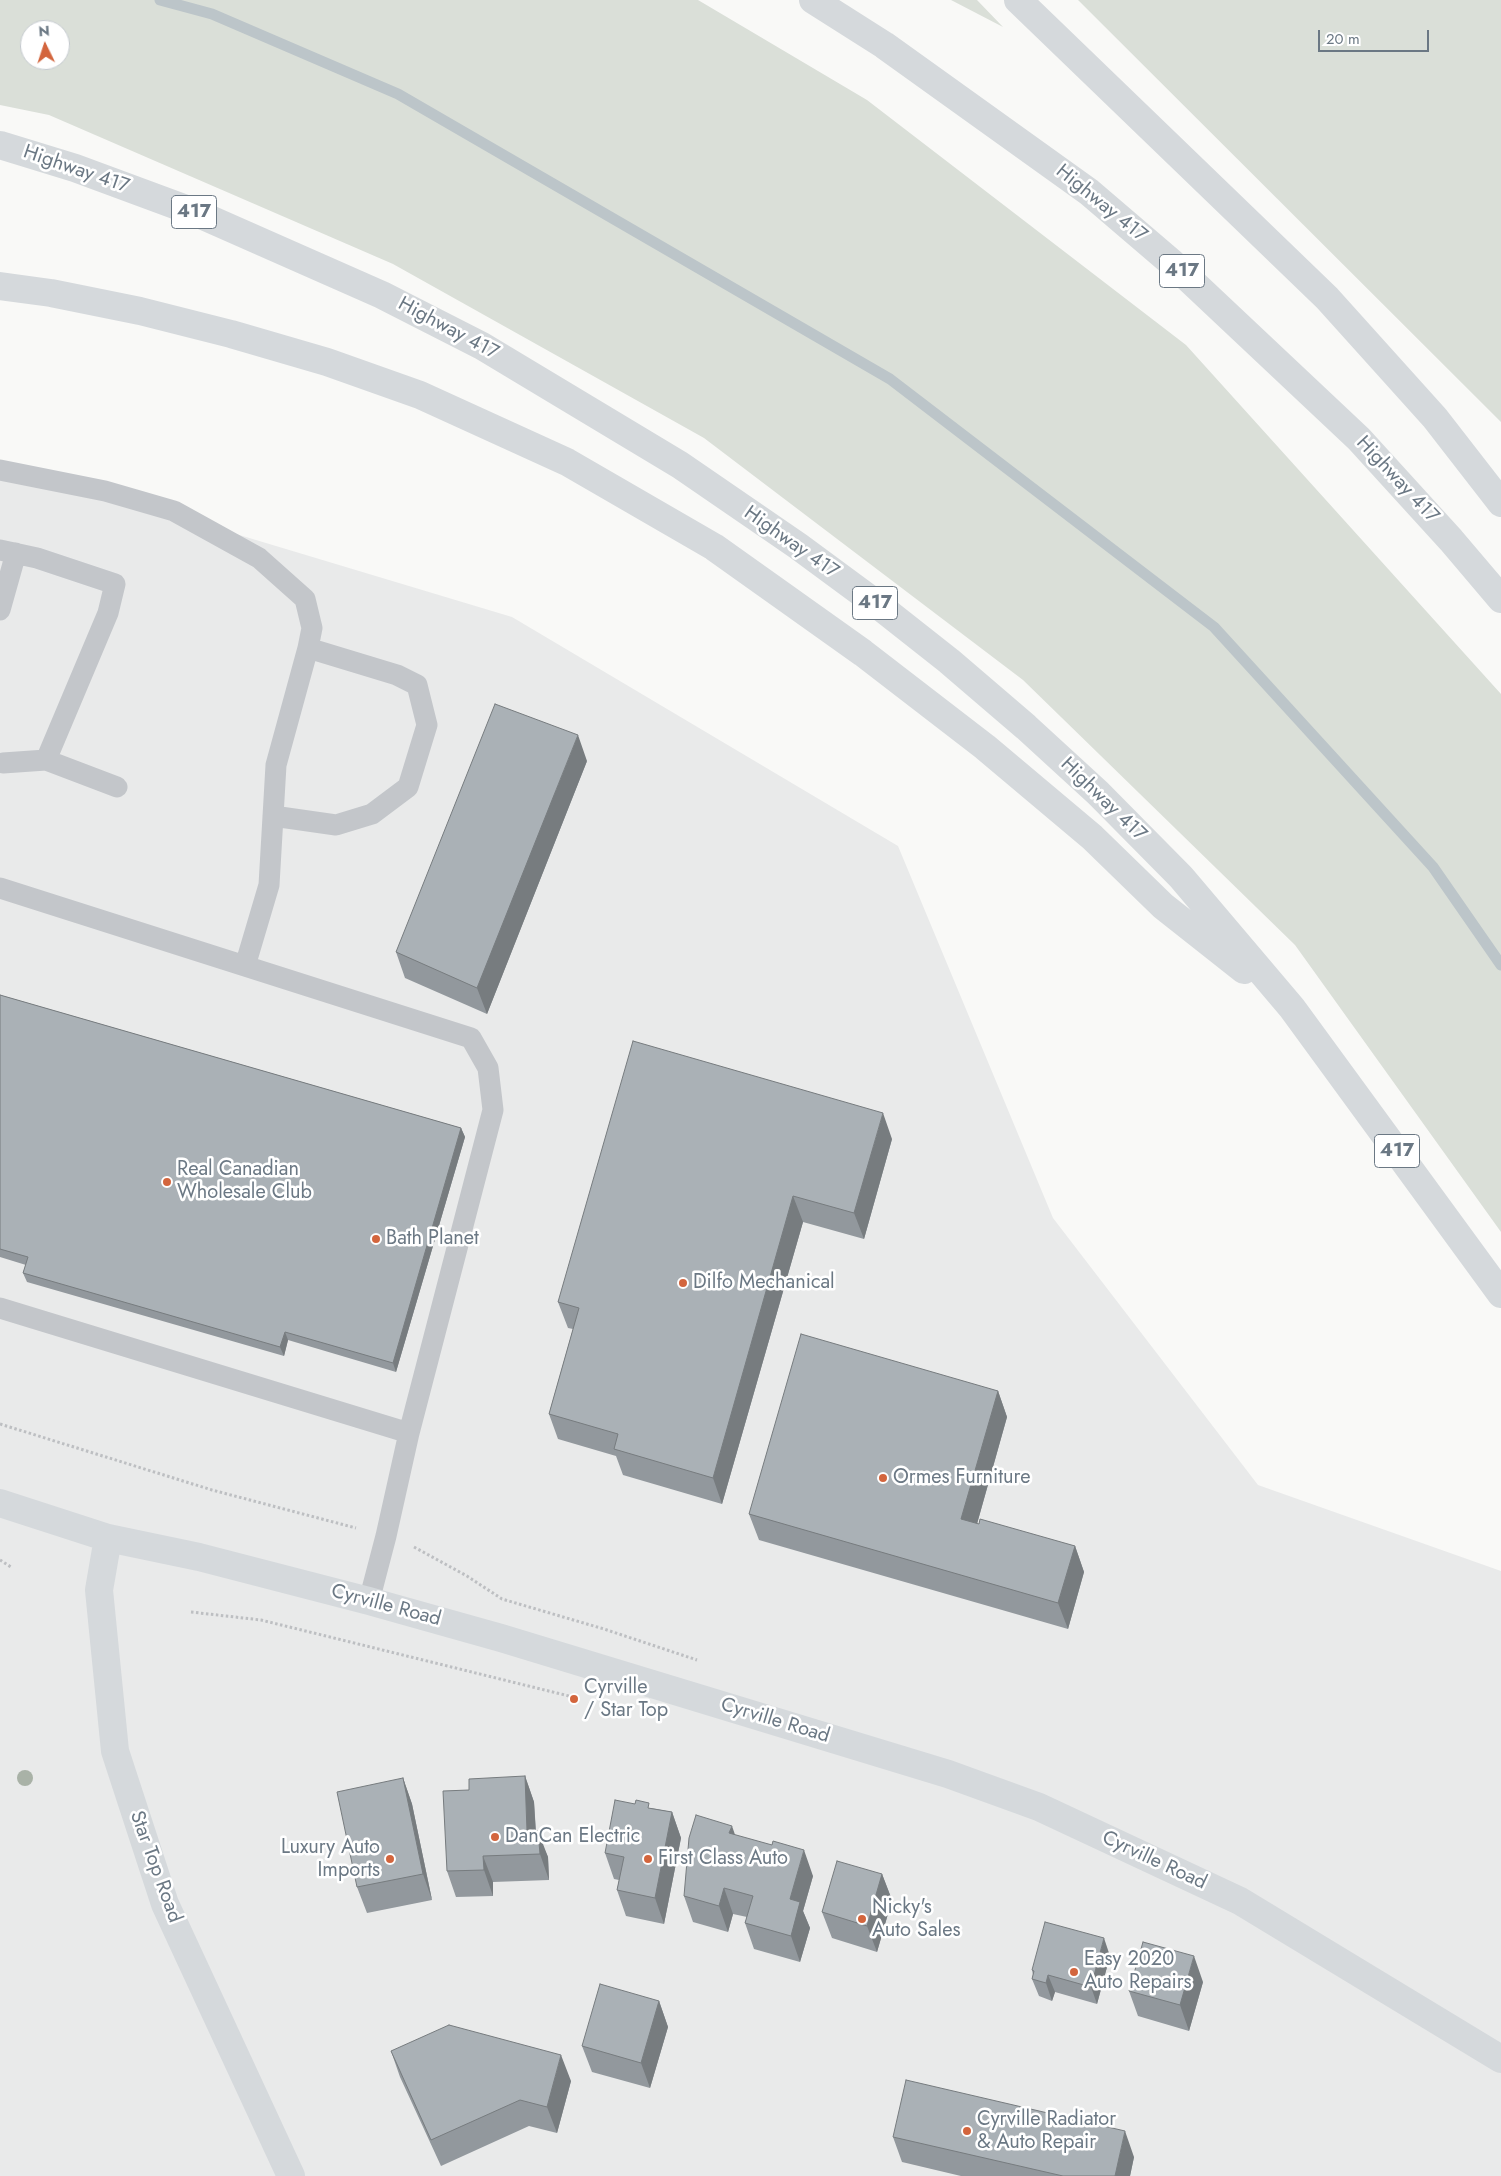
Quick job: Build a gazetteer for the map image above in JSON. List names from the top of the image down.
{
  "streets": {
    "main road": [
      "Highway 417",
      "417",
      "Cyrville Road",
      "Star Top Road"
    ]
  },
  "crossings": [
    ["Cyrville Road", "Star Top Road"]
  ],
  "places": [
    "Real Canadian Wholesale Club",
    "Bath Planet",
    "Dilfo Mechanical",
    "Ormes Furniture",
    "Cyrville / Star Top",
    "DanCan Electric",
    "Luxury Auto Imports",
    "First Class Auto",
    "Nicky's Auto Sales",
    "Easy 2020 Auto Repairs",
    "Cyrville Radiator & Auto Repair"
  ],
  "scale_bar": "20 m",
  "north": "top"
}
